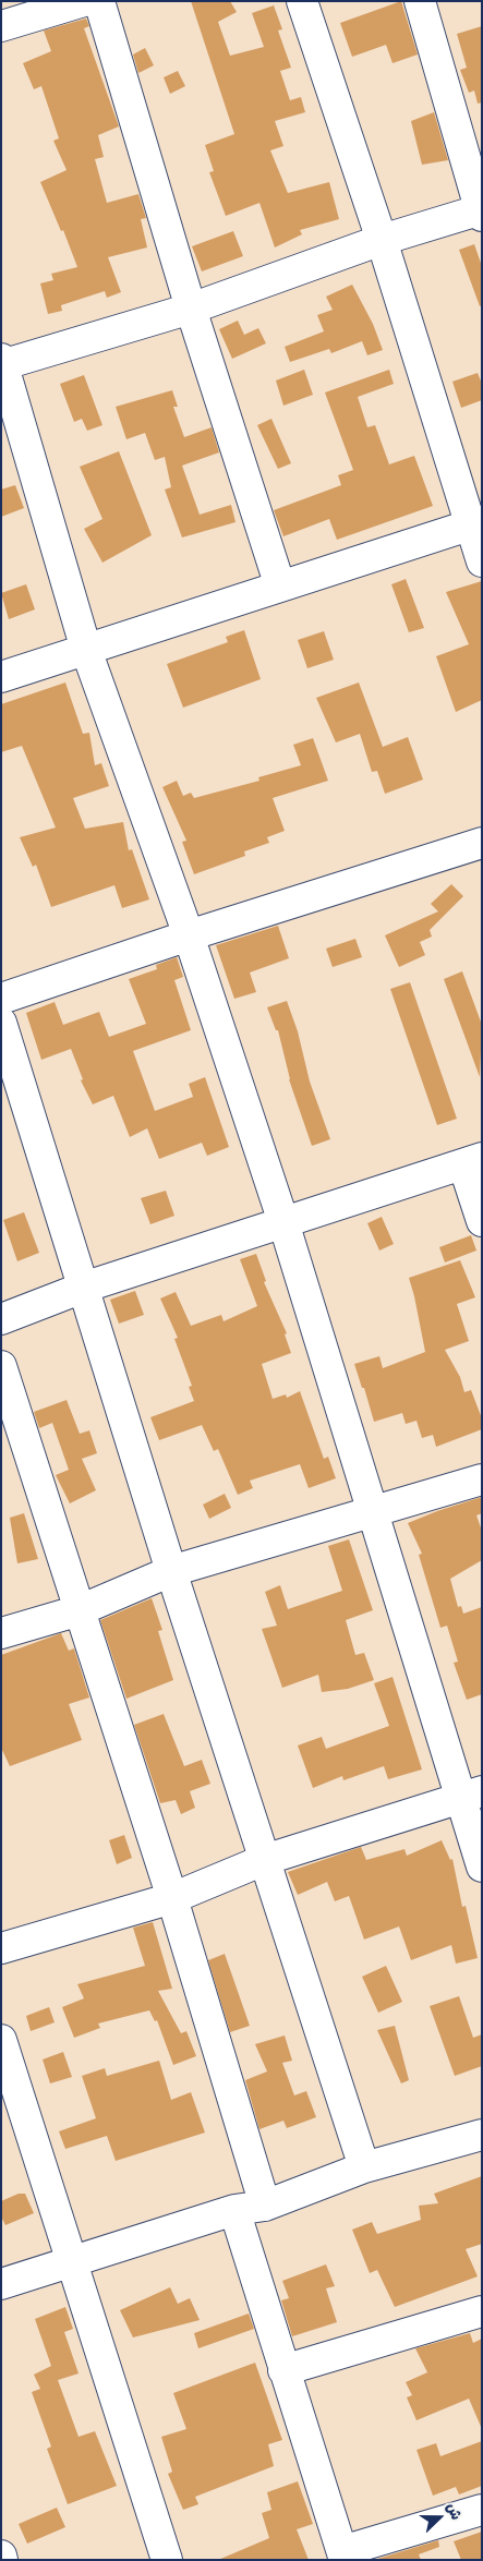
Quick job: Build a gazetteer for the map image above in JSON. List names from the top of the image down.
{
  "north": "right"
}
